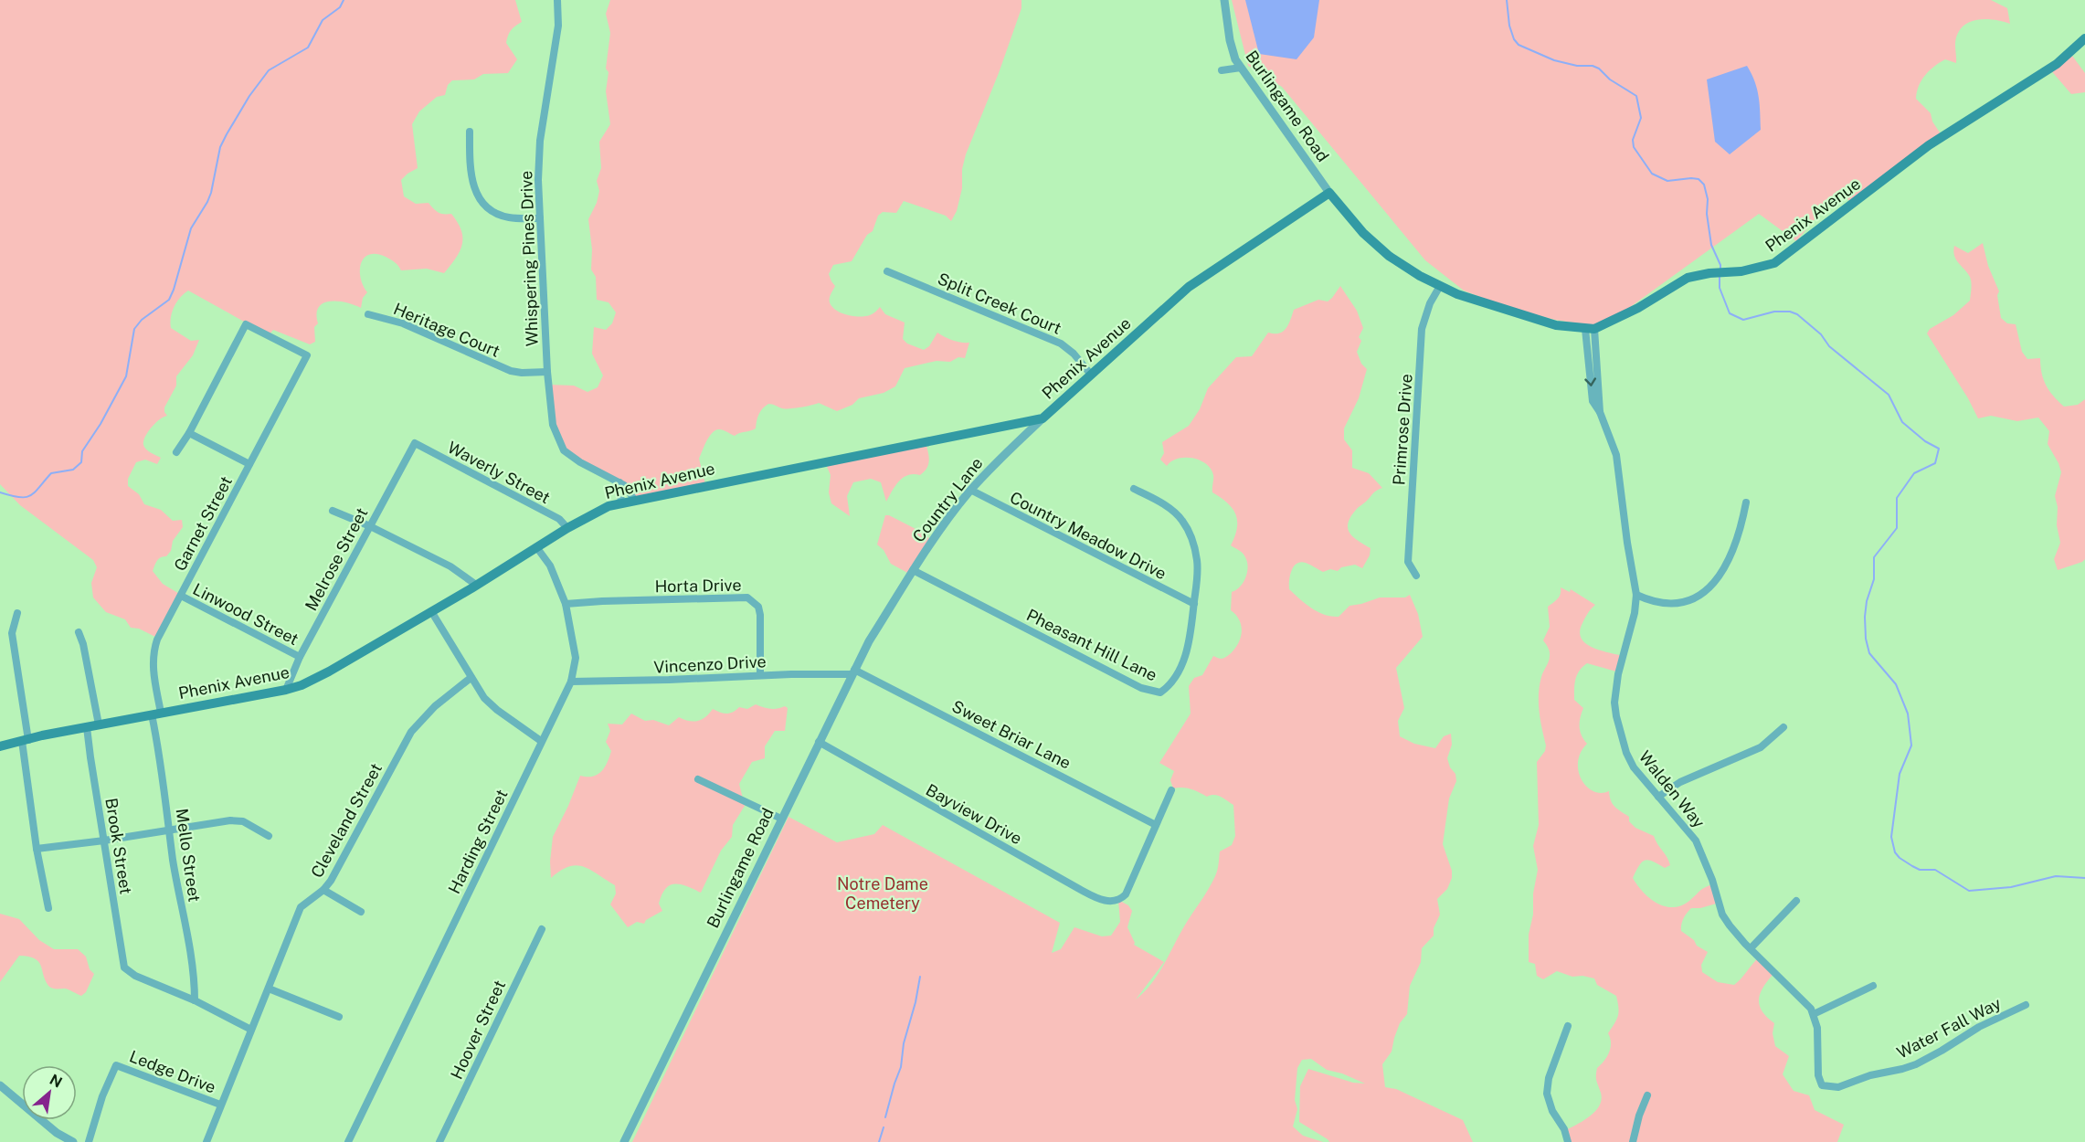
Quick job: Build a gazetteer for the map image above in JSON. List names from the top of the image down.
{
  "streets": {
    "main road": ["Phenix Avenue"],
    "street": [
      "Burlingame Road",
      "Whispering Pines Drive",
      "Split Creek Court",
      "Heritage Court",
      "Primrose Drive",
      "Waverly Street",
      "Country Lane",
      "Garnet Street",
      "Country Meadow Drive",
      "Melrose Street",
      "Horta Drive",
      "Linwood Street",
      "Pheasant Hill Lane",
      "Vincenzo Drive",
      "Sweet Briar Lane",
      "Walden Way",
      "Bayview Drive",
      "Cleveland Street",
      "Harding Street",
      "Brook Street",
      "Mello Street",
      "Water Fall Way",
      "Hoover Street",
      "Ledge Drive"
    ]
  },
  "crossings": [
    ["Burlingame Road", "Phenix Avenue"],
    ["Burlingame Road", "Country Lane"],
    ["Burlingame Road", "Vincenzo Drive"],
    ["Burlingame Road", "Sweet Briar Lane"],
    ["Burlingame Road", "Bayview Drive"],
    ["Phenix Avenue", "Whispering Pines Drive"],
    ["Phenix Avenue", "Split Creek Court"],
    ["Phenix Avenue", "Waverly Street"],
    ["Phenix Avenue", "Country Lane"],
    ["Phenix Avenue", "Garnet Street"],
    ["Phenix Avenue", "Melrose Street"],
    ["Phenix Avenue", "Walden Way"],
    ["Phenix Avenue", "Harding Street"],
    ["Phenix Avenue", "Brook Street"],
    ["Phenix Avenue", "Mello Street"],
    ["Whispering Pines Drive", "Heritage Court"],
    ["Waverly Street", "Melrose Street"],
    ["Country Lane", "Country Meadow Drive"],
    ["Country Lane", "Pheasant Hill Lane"],
    ["Garnet Street", "Linwood Street"],
    ["Garnet Street", "Mello Street"],
    ["Country Meadow Drive", "Pheasant Hill Lane"],
    ["Melrose Street", "Linwood Street"],
    ["Horta Drive", "Vincenzo Drive"],
    ["Horta Drive", "Harding Street"],
    ["Vincenzo Drive", "Sweet Briar Lane"],
    ["Vincenzo Drive", "Harding Street"],
    ["Sweet Briar Lane", "Bayview Drive"],
    ["Walden Way", "Water Fall Way"],
    ["Cleveland Street", "Ledge Drive"],
    ["Brook Street", "Mello Street"]
  ],
  "parks": ["Notre Dame Cemetery"],
  "north": "top right"
}
